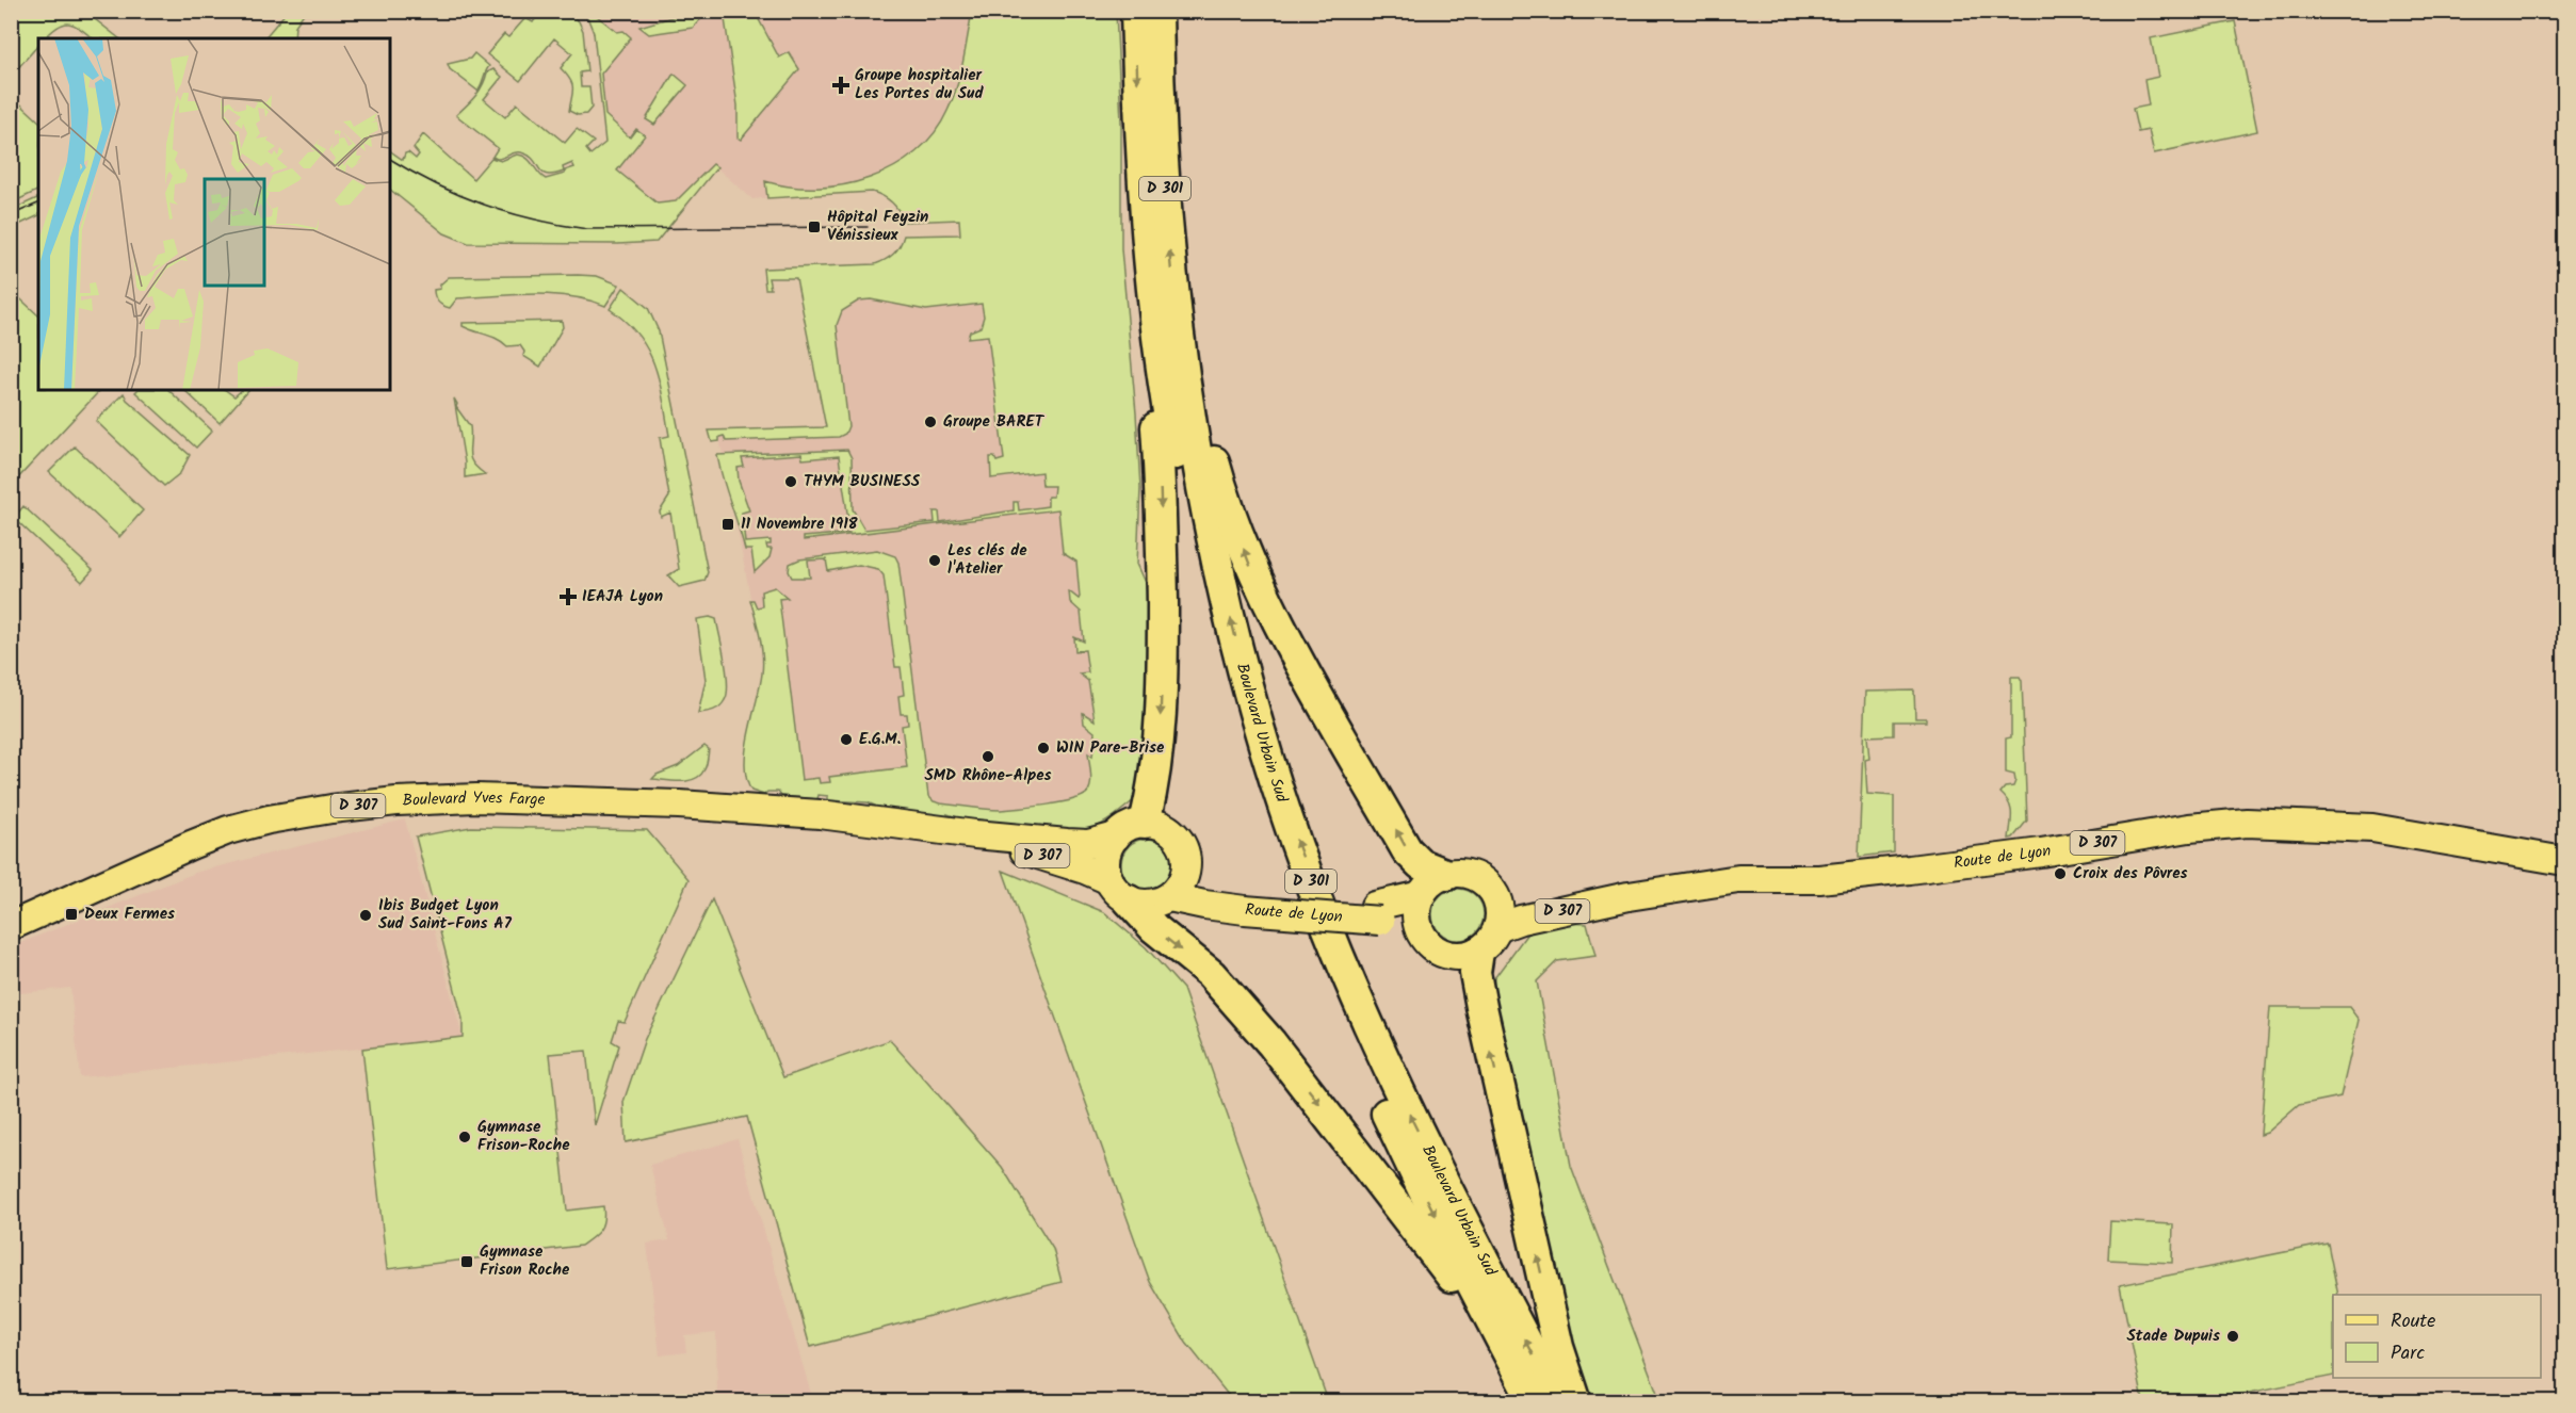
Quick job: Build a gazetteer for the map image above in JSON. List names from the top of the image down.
{
  "streets": {
    "highway": ["D 301", "Boulevard Urbain Sud"],
    "main road": ["Boulevard Yves Farge", "D 307", "Route de Lyon"]
  },
  "crossings": [
    ["Boulevard Yves Farge", "D 307"],
    ["D 307", "Route de Lyon"]
  ],
  "places": {
    "health": ["Groupe hospitalier Les Portes du Sud", "IEAJA Lyon"],
    "transit": [
      "Hôpital Feyzin Vénissieux",
      "11 Novembre 1918",
      "Deux Fermes",
      "Gymnase Frison Roche"
    ],
    "other": [
      "Groupe BARET",
      "THYM BUSINESS",
      "Les clés de l'Atelier",
      "E.G.M.",
      "WIN Pare-Brise",
      "SMD Rhône-Alpes",
      "Croix des Pôvres",
      "Ibis Budget Lyon Sud Saint-Fons A7",
      "Gymnase Frison-Roche",
      "Stade Dupuis"
    ]
  },
  "legend": ["Route", "Parc"]
}
